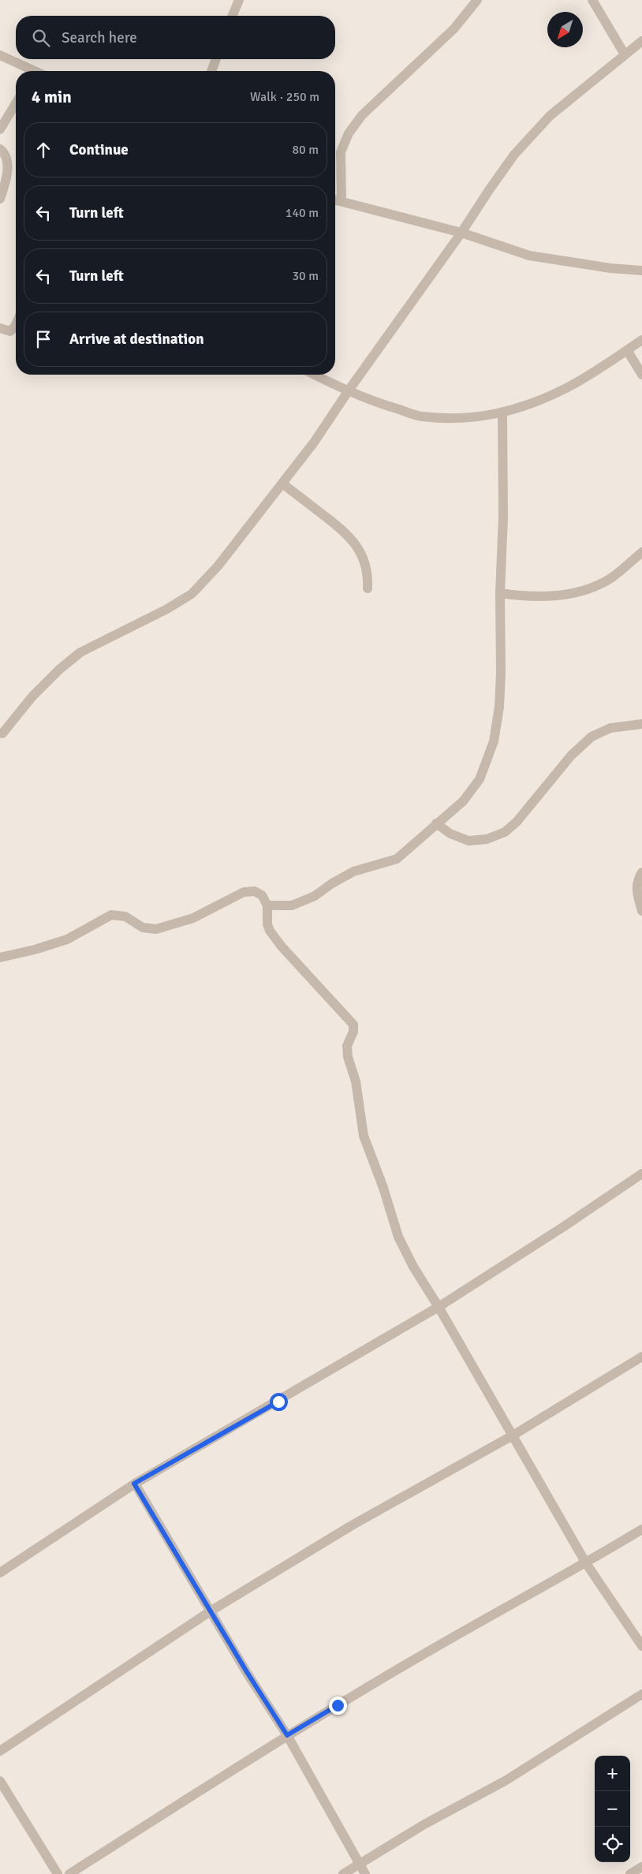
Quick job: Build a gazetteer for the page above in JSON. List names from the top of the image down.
{
  "north": "bottom left",
  "page": {
    "search": "Search here",
    "heading": ["4 min", "Walk · 250 m"],
    "list": [
      ["Continue", "80 m"],
      ["Turn left", "140 m"],
      ["Turn left", "30 m"],
      "Arrive at destination"
    ],
    "map_buttons": ["+", "−"]
  }
}
